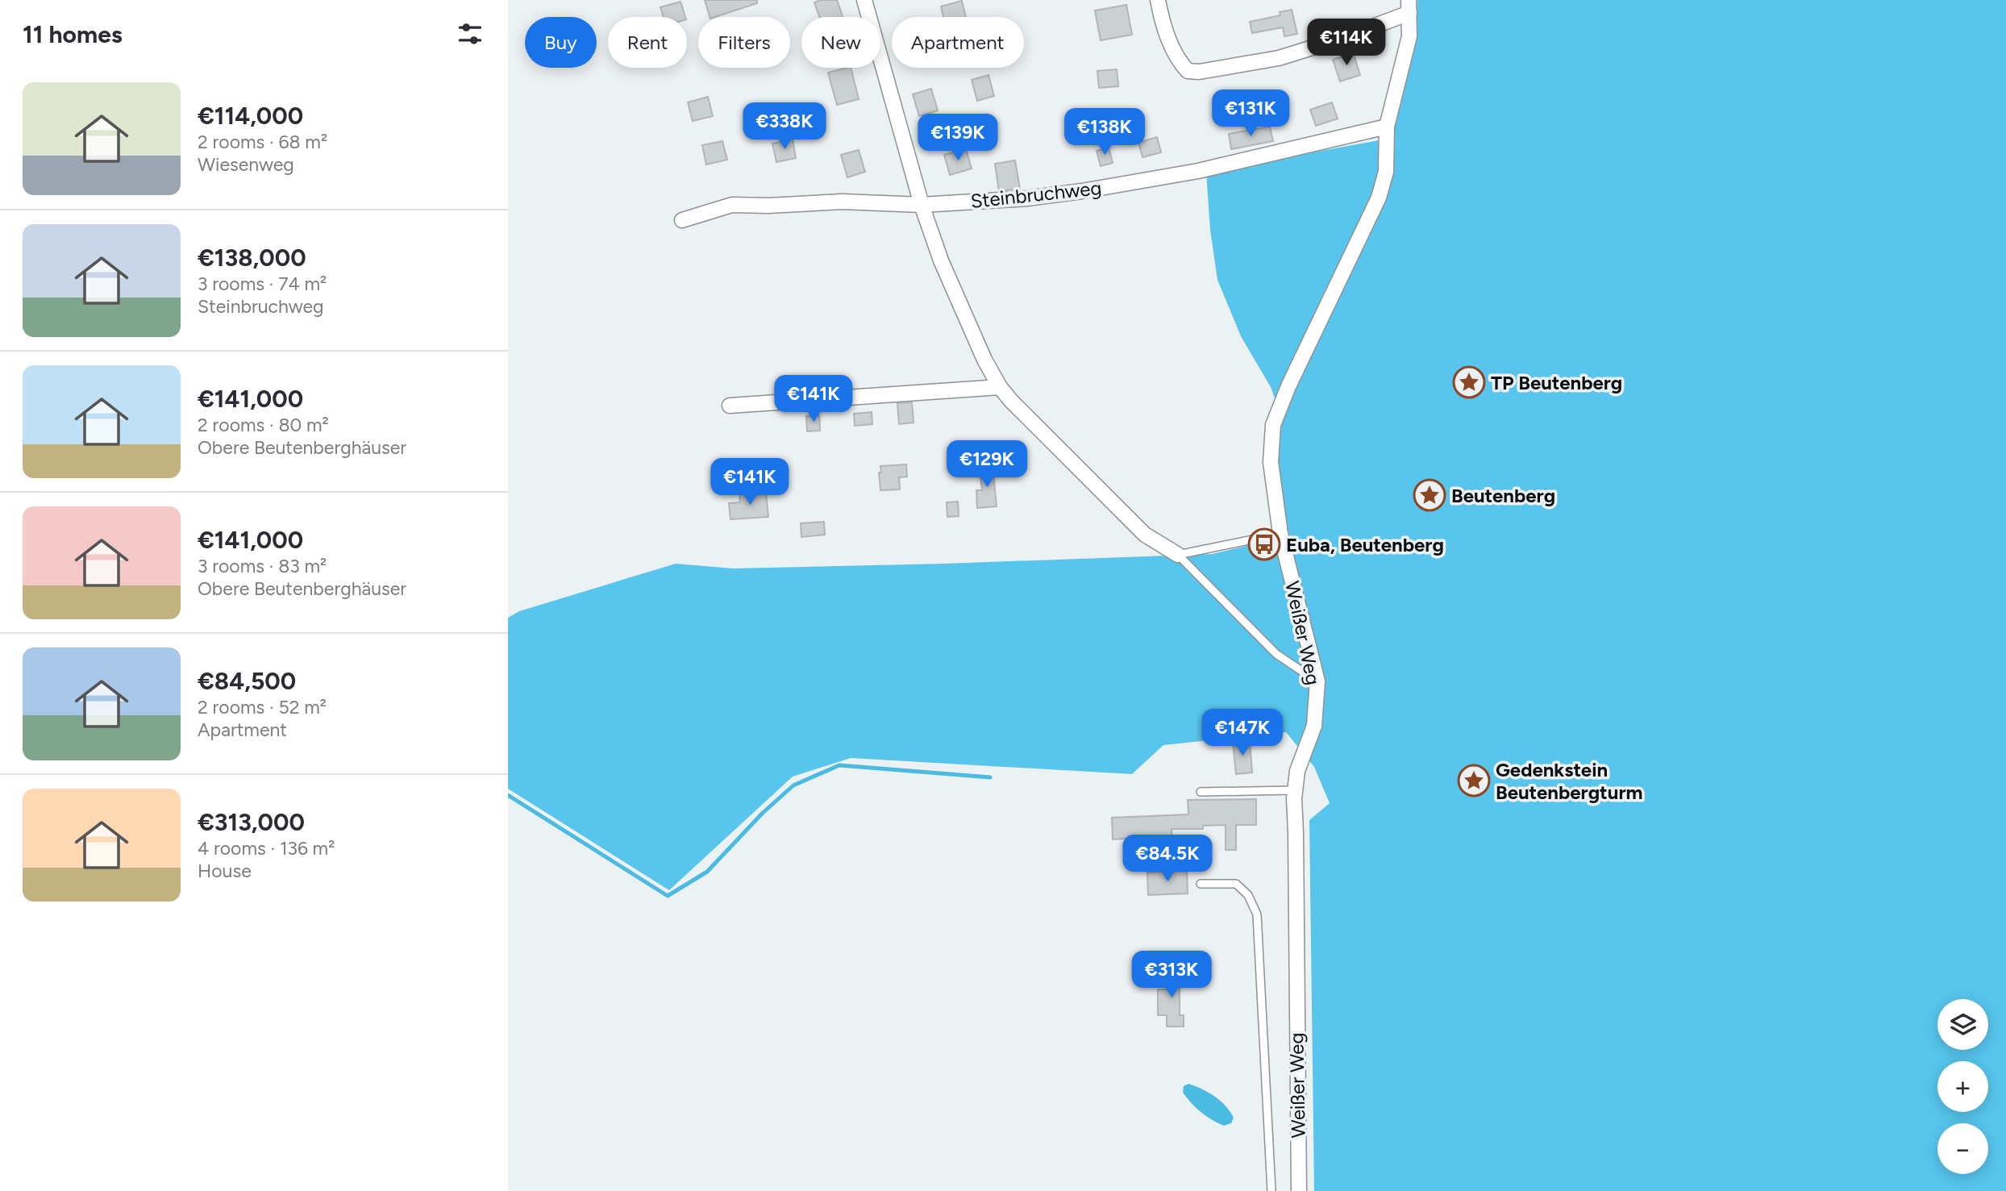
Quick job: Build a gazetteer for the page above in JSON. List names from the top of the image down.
{
  "streets": {
    "street": ["Steinbruchweg", "Weißer Weg"]
  },
  "crossings": [
    ["Steinbruchweg", "Weißer Weg"]
  ],
  "places": {
    "place": ["TP Beutenberg", "Beutenberg", "Gedenkstein Beutenbergturm"],
    "bus stop": ["Euba, Beutenberg"]
  },
  "page": {
    "heading": "11 homes",
    "chip": [
      "Buy",
      "Rent",
      "Filters",
      "New",
      "Apartment"
    ],
    "price": [
      "€114K",
      "€131K",
      "€338K",
      "€138K",
      "€139K",
      "€141K",
      "€129K",
      "€141K",
      "€147K",
      "€84.5K",
      "€313K"
    ],
    "list": [
      {
        "name": "€114,000",
        "note": "2 rooms · 68 m² · Wiesenweg"
      },
      {
        "name": "€138,000",
        "note": "3 rooms · 74 m² · Steinbruchweg"
      },
      {
        "name": "€141,000",
        "note": "2 rooms · 80 m² · Obere Beutenberghäuser"
      },
      {
        "name": "€141,000",
        "note": "3 rooms · 83 m² · Obere Beutenberghäuser"
      },
      {
        "name": "€84,500",
        "note": "2 rooms · 52 m² · Apartment"
      },
      {
        "name": "€313,000",
        "note": "4 rooms · 136 m² · House"
      }
    ],
    "map_buttons": ["+", "−"]
  }
}
